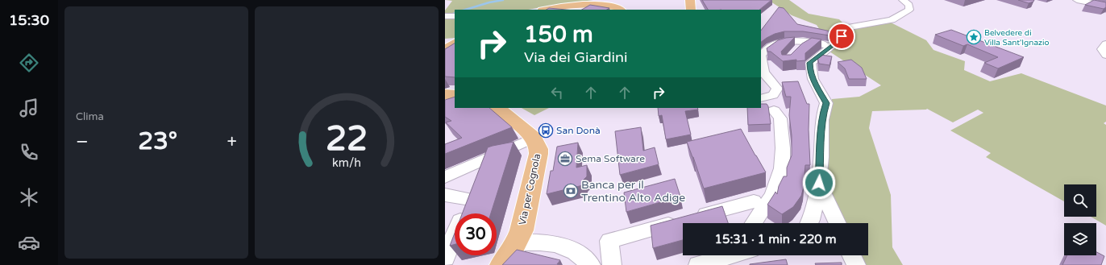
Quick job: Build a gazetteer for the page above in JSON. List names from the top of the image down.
{
  "streets": {
    "main road": ["Via per Cognola"]
  },
  "places": {
    "place": ["Belvedere di Villa Sant'Ignazio"],
    "bus stop": ["San Donà"],
    "office": ["Sema Software"],
    "bank": ["Banca per il Trentino Alto Adige"]
  },
  "page": {
    "tabs": "15:30",
    "tile": "Clima",
    "turn": ["150 m", "Via dei Giardini"],
    "heat": ["−", "23°", "+"],
    "limit": "30",
    "trip": "15:31 · 1 min · 220 m",
    "gauge": ["22", "km/h"]
  }
}
